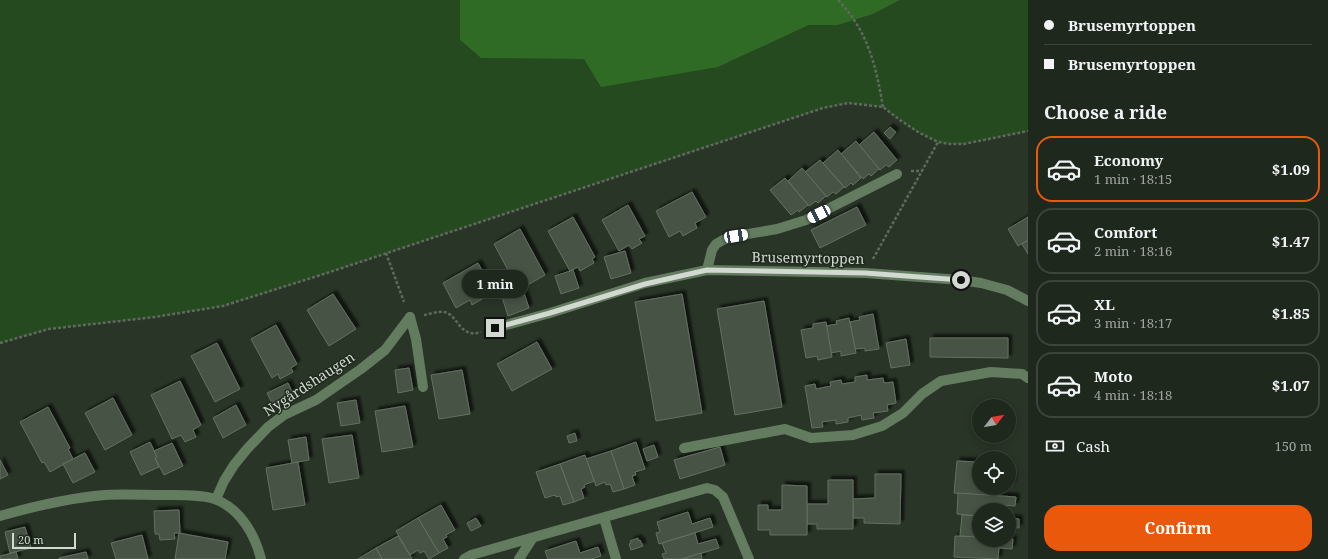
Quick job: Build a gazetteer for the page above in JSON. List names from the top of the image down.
{
  "streets": {
    "street": ["Brusemyrtoppen", "Nygårdshaugen"]
  },
  "scale_bar": "20 m",
  "north": "top right",
  "page": {
    "banner": ["Brusemyrtoppen", "Brusemyrtoppen"],
    "heading": "Choose a ride",
    "list": [
      {
        "name": "Economy",
        "note": "1 min · 18:15",
        "value": "$1.09"
      },
      {
        "name": "Comfort",
        "note": "2 min · 18:16",
        "value": "$1.47"
      },
      {
        "name": "XL",
        "note": "3 min · 18:17",
        "value": "$1.85"
      },
      {
        "name": "Moto",
        "note": "4 min · 18:18",
        "value": "$1.07"
      }
    ],
    "bubble": "1 min",
    "pay": ["Cash", "150 m"],
    "buttons": "Confirm",
    "scale": "20 m"
  }
}
